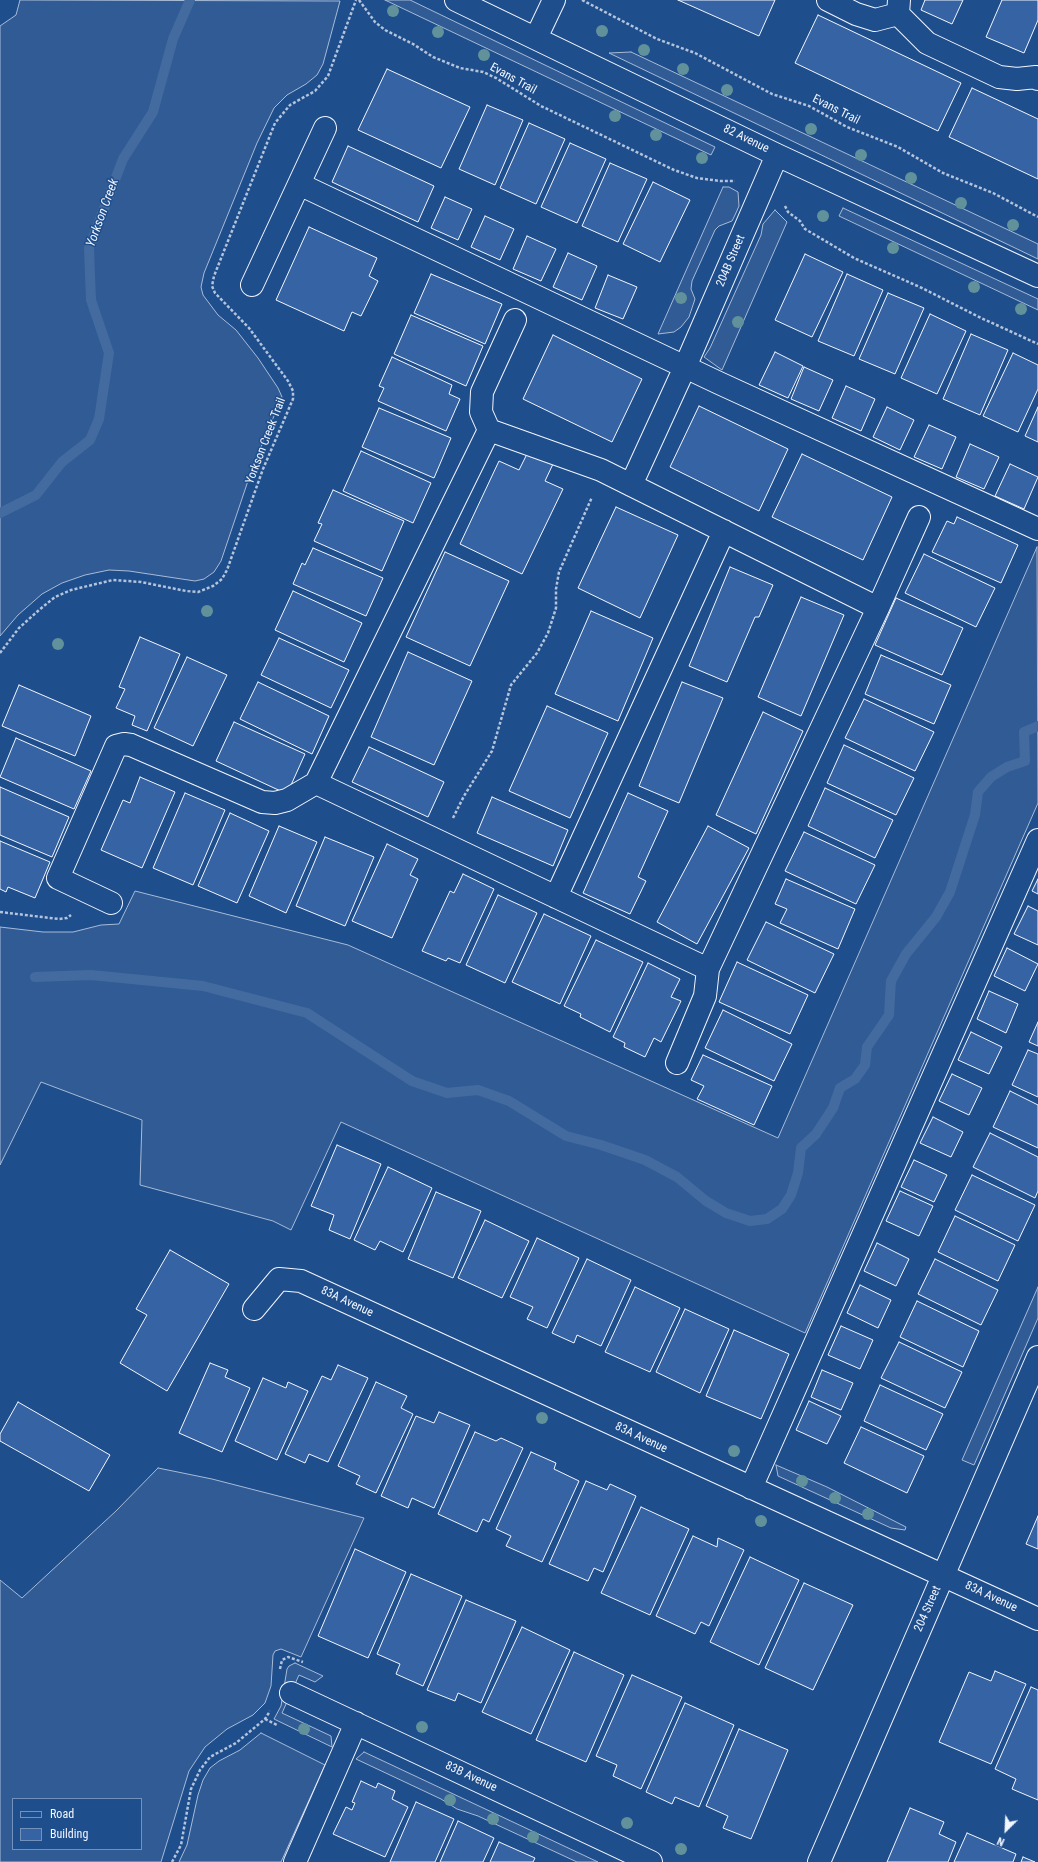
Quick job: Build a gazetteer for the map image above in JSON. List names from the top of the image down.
{
  "streets": {
    "street": [
      "82 Avenue",
      "204B Street",
      "83A Avenue",
      "204 Street",
      "83B Avenue"
    ],
    "path": ["Evans Trail", "Yorkson Creek Trail"]
  },
  "crossings": [
    ["82 Avenue", "204B Street"],
    ["83A Avenue", "204 Street"]
  ],
  "water": ["Yorkson Creek"],
  "legend": ["Road", "Building"],
  "north": "bottom left"
}
